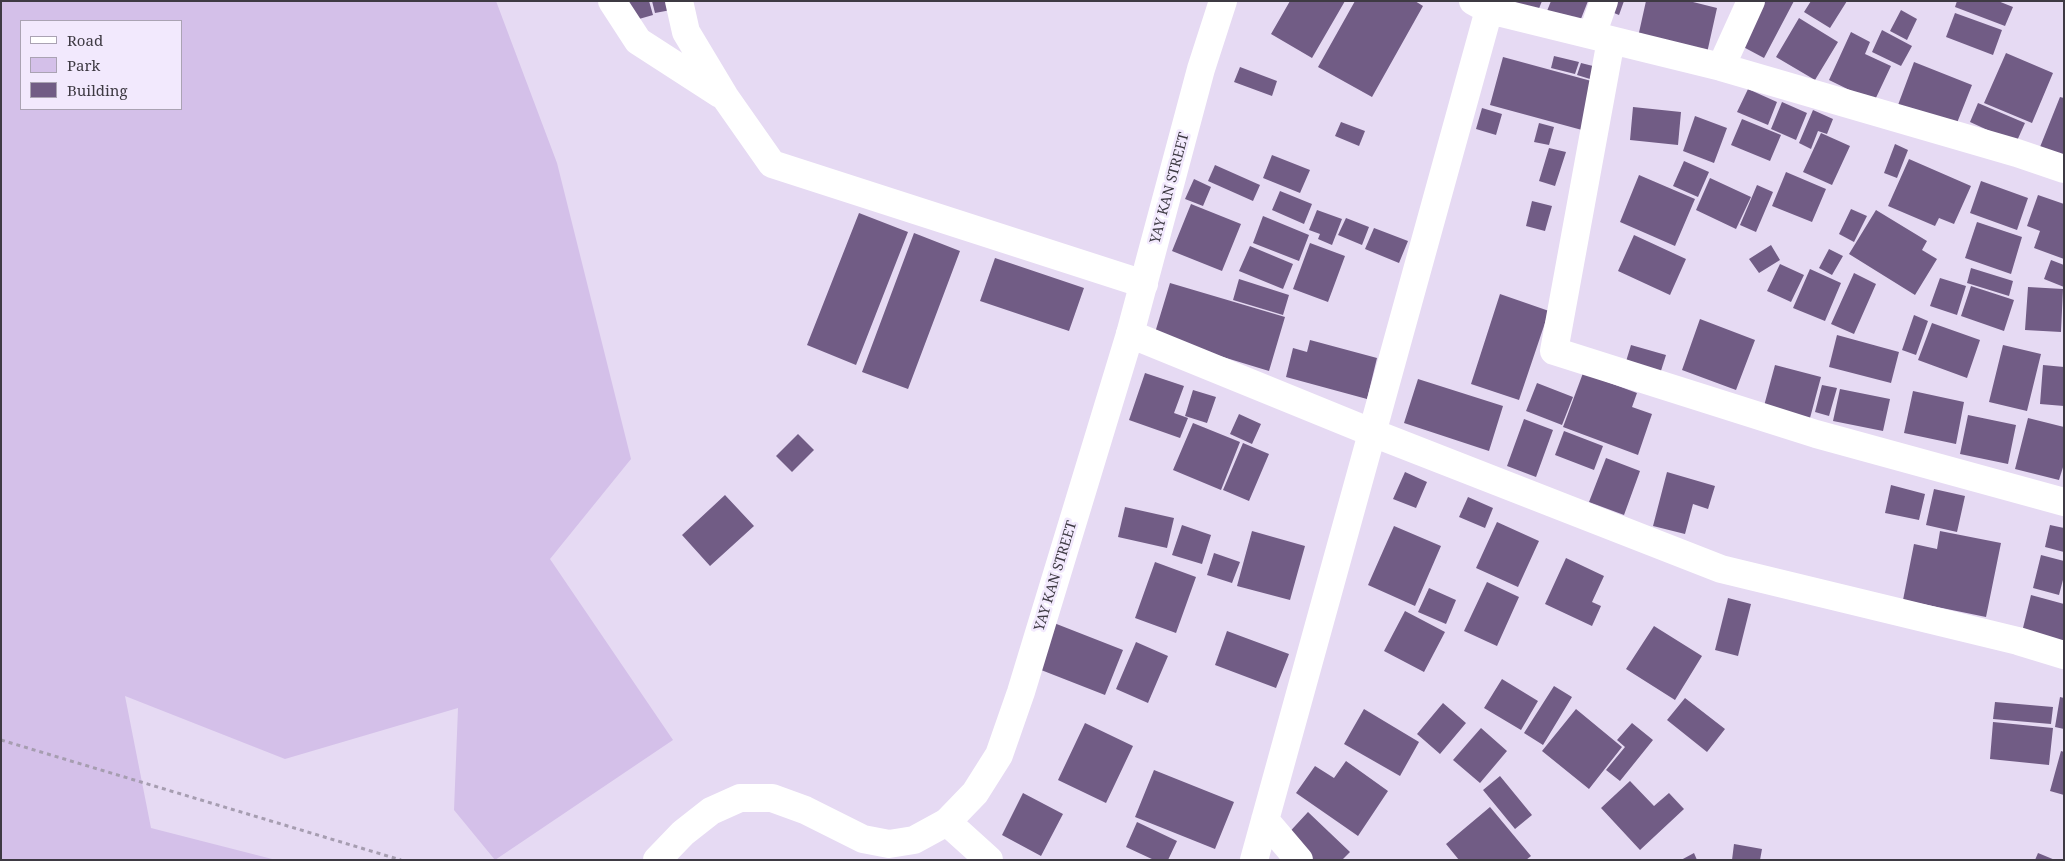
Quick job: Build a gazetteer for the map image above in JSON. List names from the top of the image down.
{
  "streets": {
    "street": ["YAY KAN STREET"]
  },
  "legend": ["Road", "Park", "Building"]
}
